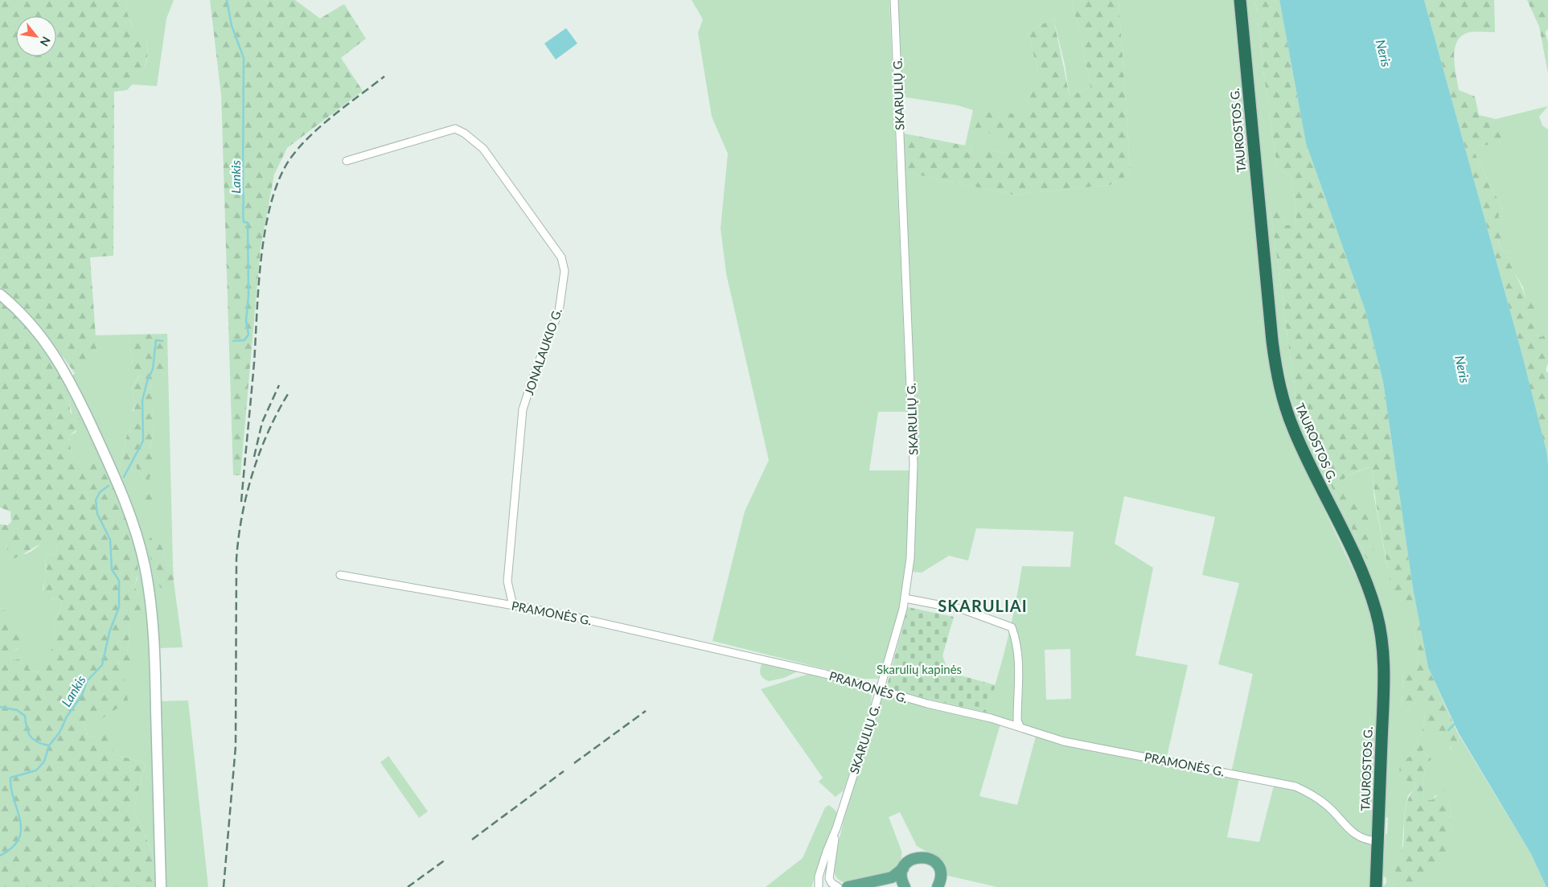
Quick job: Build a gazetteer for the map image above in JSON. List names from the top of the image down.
{
  "streets": {
    "highway": ["TAUROSTOS G."],
    "street": ["SKARULIŲ G.", "JONALAUKIO G.", "PRAMONĖS G."]
  },
  "crossings": [
    ["SKARULIŲ G.", "PRAMONĖS G."],
    ["TAUROSTOS G.", "PRAMONĖS G."],
    ["JONALAUKIO G.", "PRAMONĖS G."]
  ],
  "districts": ["SKARULIAI"],
  "water": ["Neris", "Lankis"],
  "parks": ["Skarulių kapinės"],
  "north": "bottom right"
}
